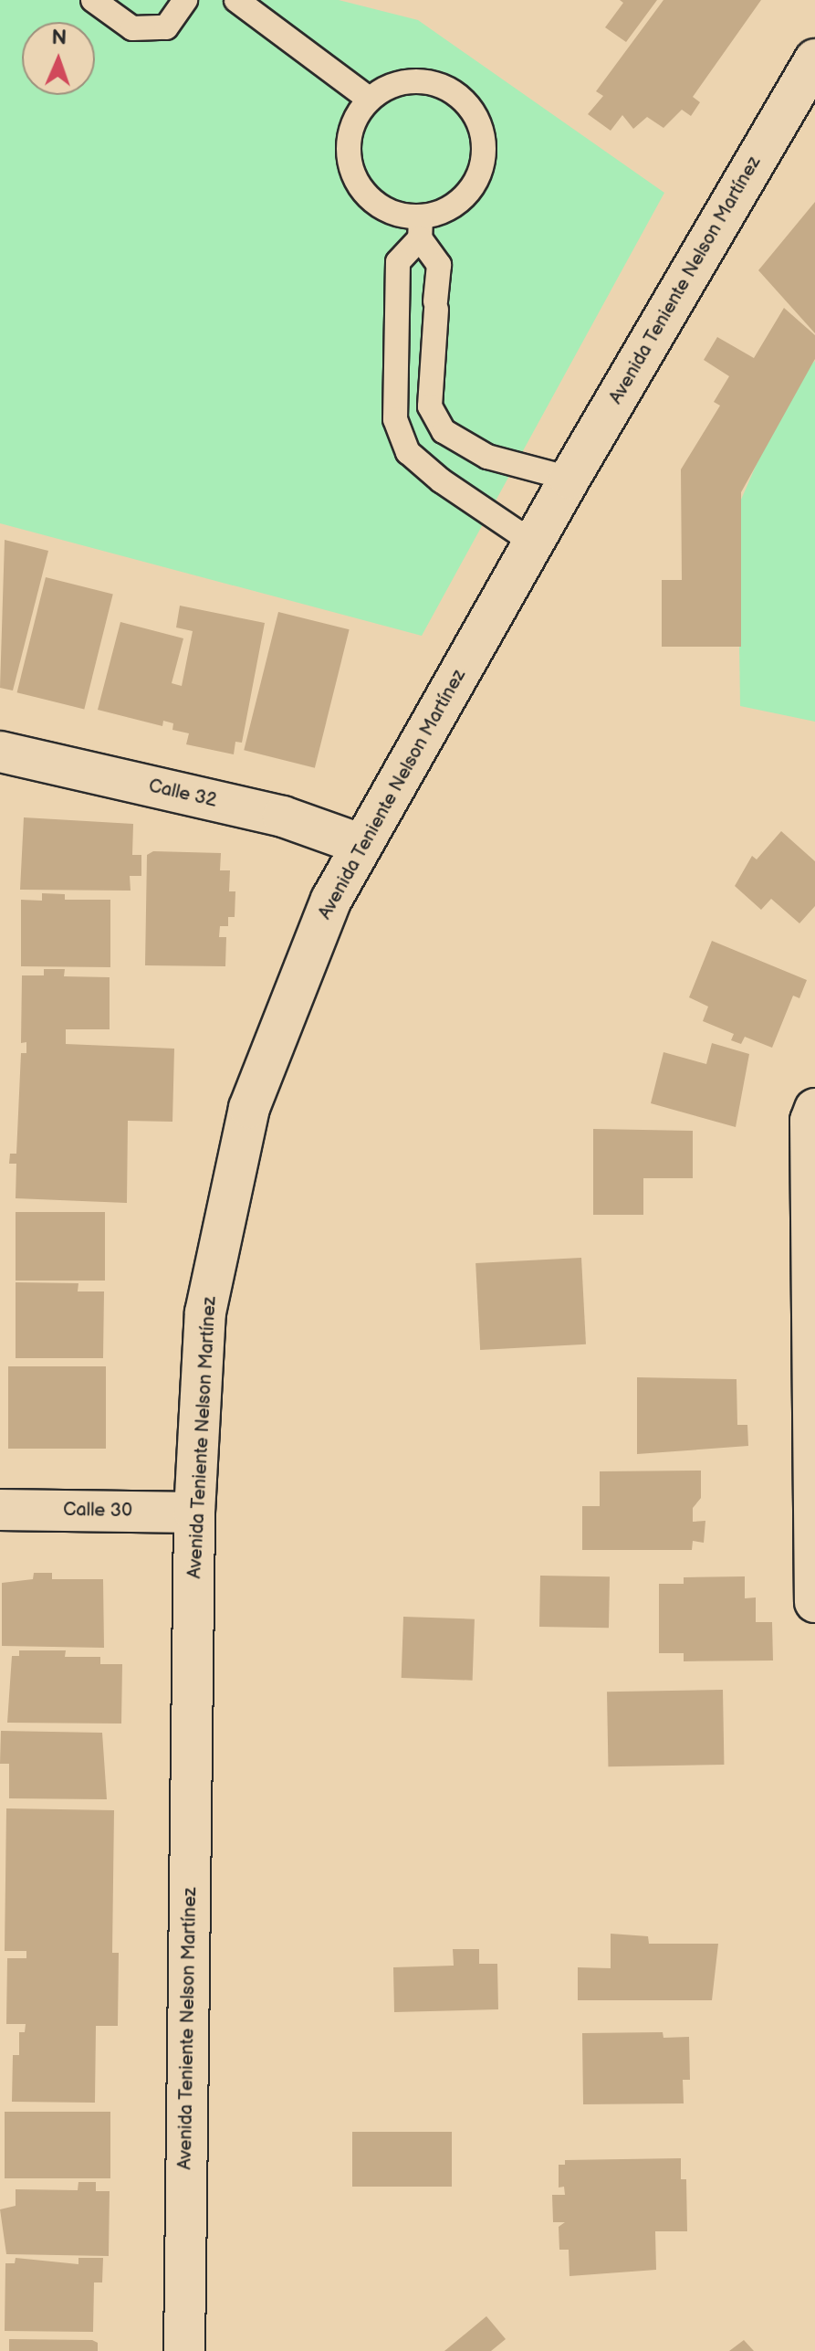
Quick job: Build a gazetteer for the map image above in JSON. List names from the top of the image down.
{
  "streets": {
    "street": ["Avenida Teniente Nelson Martínez", "Calle 32", "Calle 30"]
  },
  "crossings": [
    ["Avenida Teniente Nelson Martínez", "Calle 32"],
    ["Avenida Teniente Nelson Martínez", "Calle 30"]
  ],
  "north": "top"
}
